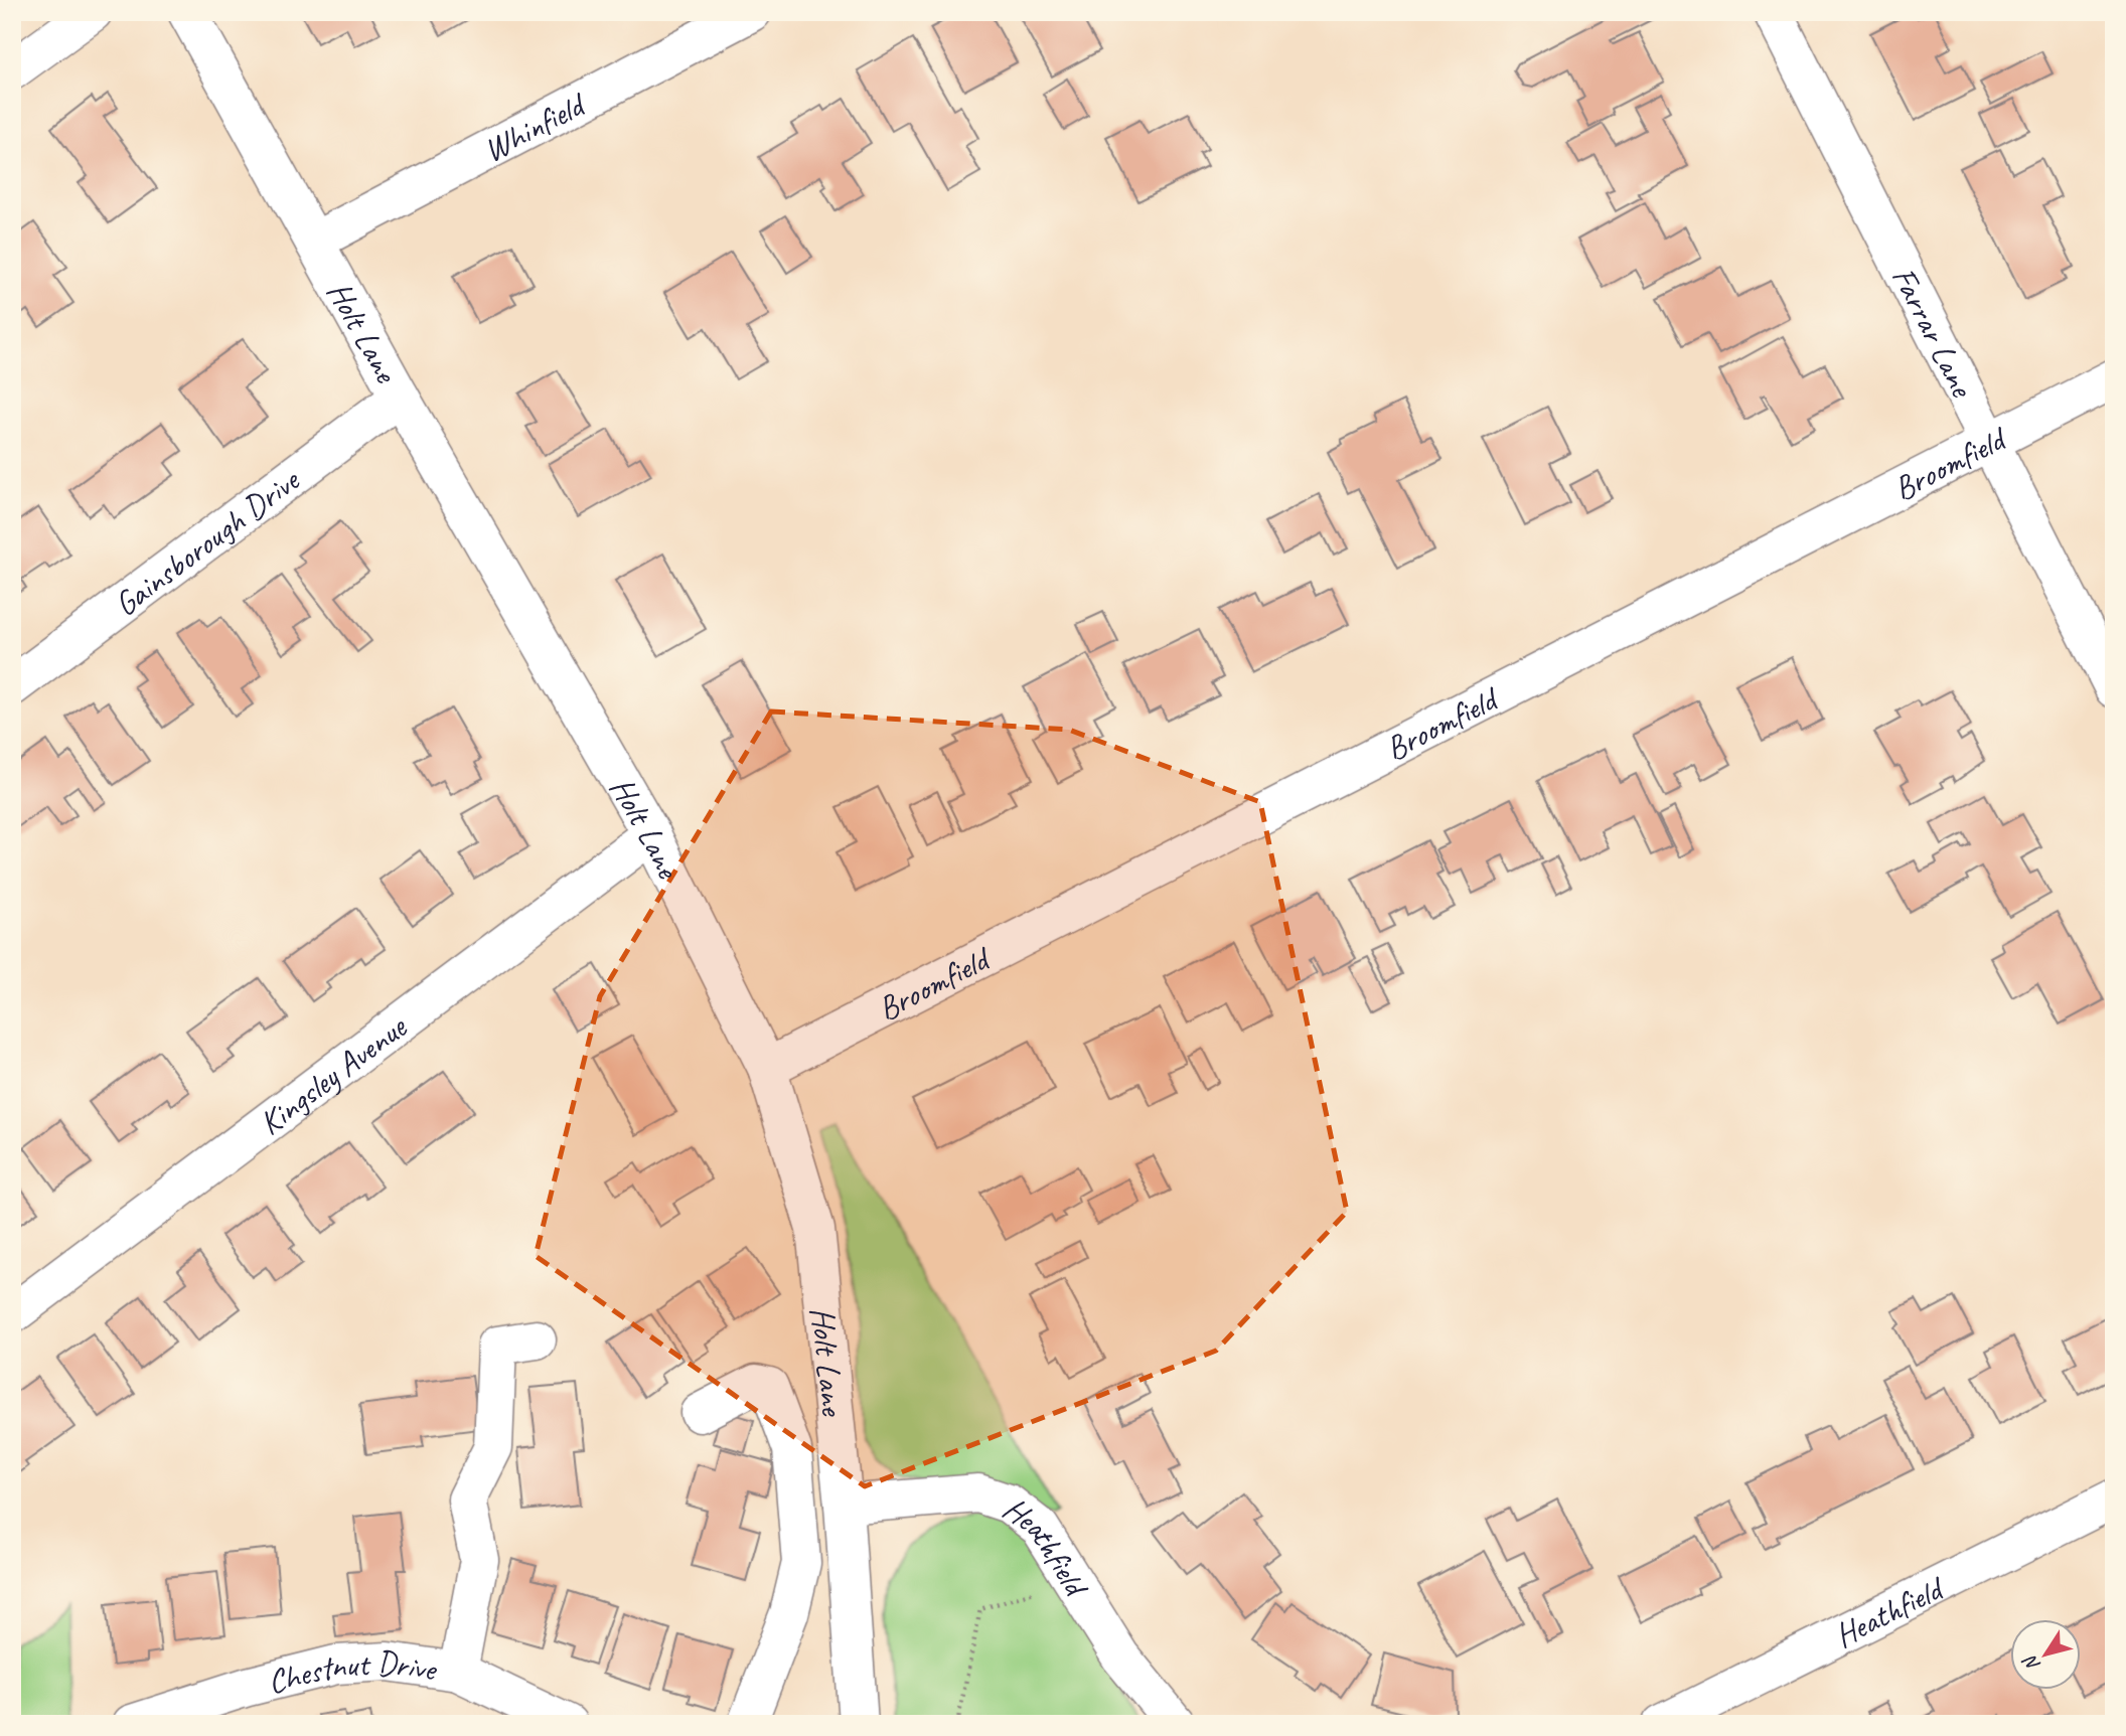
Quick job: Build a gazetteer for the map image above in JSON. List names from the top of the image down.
{
  "streets": {
    "street": [
      "Whinfield",
      "Holt Lane",
      "Farrar Lane",
      "Broomfield",
      "Gainsborough Drive",
      "Kingsley Avenue",
      "Heathfield",
      "Chestnut Drive"
    ]
  },
  "crossings": [
    ["Whinfield", "Holt Lane"],
    ["Holt Lane", "Broomfield"],
    ["Holt Lane", "Gainsborough Drive"],
    ["Holt Lane", "Kingsley Avenue"],
    ["Holt Lane", "Heathfield"],
    ["Farrar Lane", "Broomfield"]
  ],
  "north": "bottom left"
}
